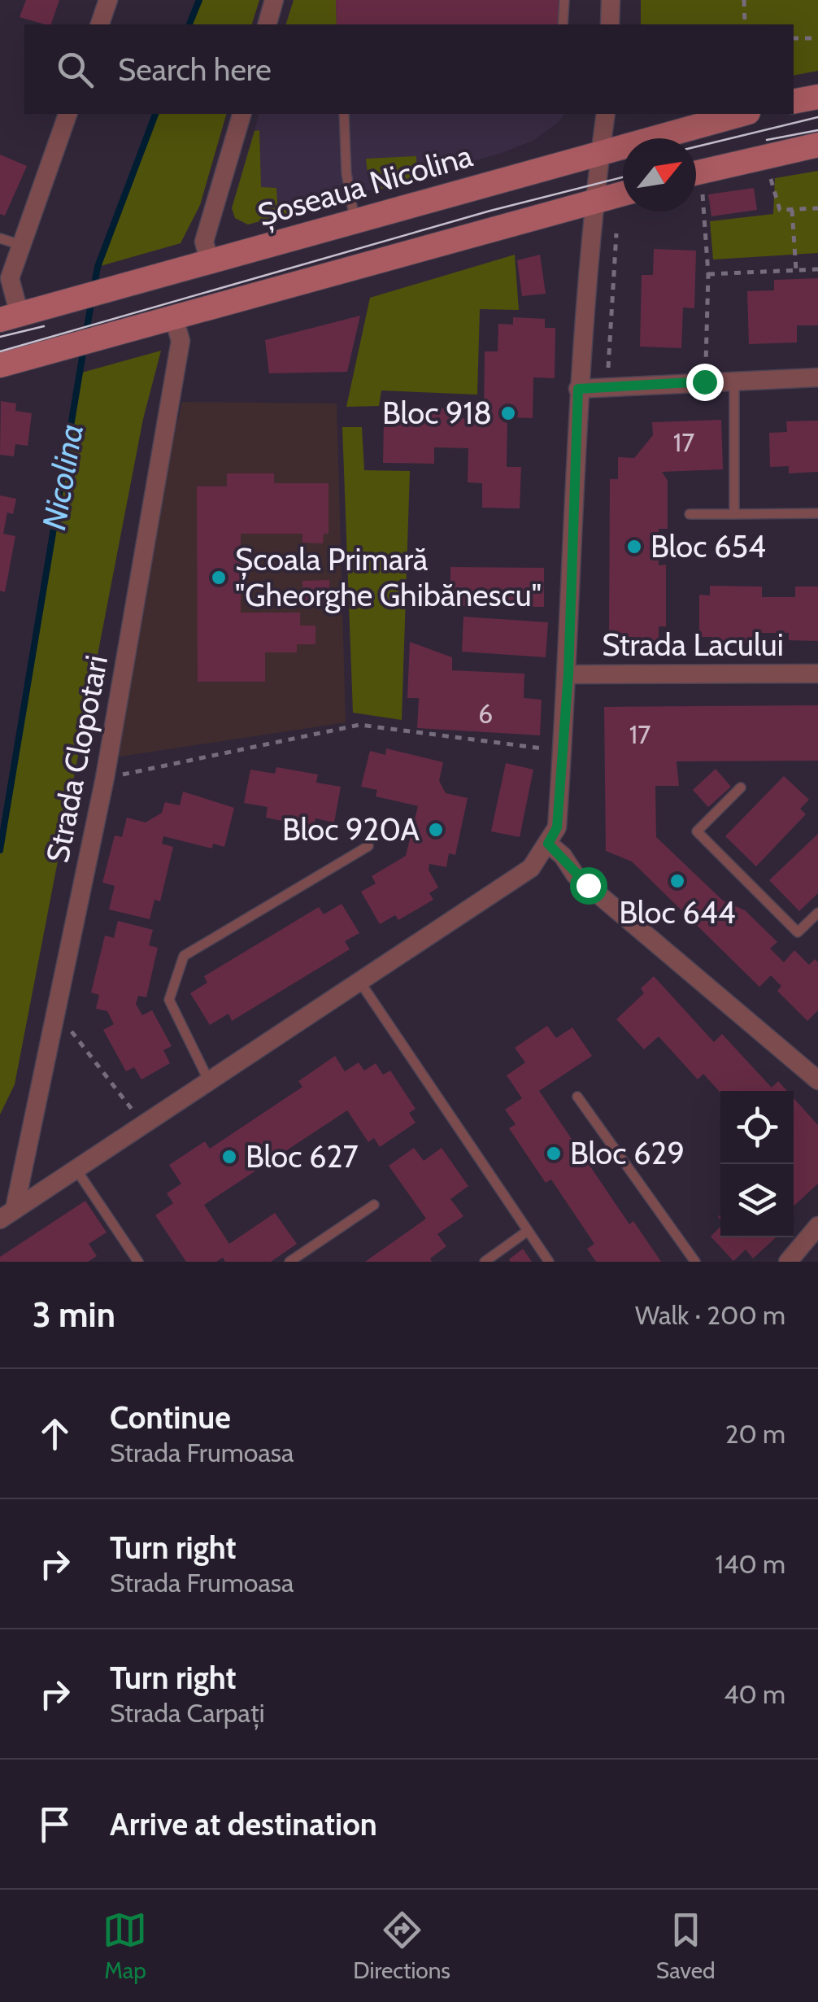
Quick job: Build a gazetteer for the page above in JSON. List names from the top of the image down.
{
  "streets": {
    "main road": ["Șoseaua Nicolina"],
    "street": ["Strada Lacului", "Strada Clopotari"]
  },
  "water": ["Nicolina"],
  "places": [
    "Bloc 918",
    "Bloc 654",
    "Școala Primară \"Gheorghe Ghibănescu\"",
    "Bloc 920A",
    "Bloc 644",
    "Bloc 629",
    "Bloc 627"
  ],
  "house_numbers": ["17", "6", "17"],
  "north": "top right",
  "page": {
    "search": "Search here",
    "heading": ["3 min", "Walk · 200 m"],
    "list": [
      ["Continue", "Strada Frumoasa", "20 m"],
      ["Turn right", "Strada Frumoasa", "140 m"],
      ["Turn right", "Strada Carpați", "40 m"],
      "Arrive at destination"
    ],
    "nav": ["Map", "Directions", "Saved"]
  }
}
